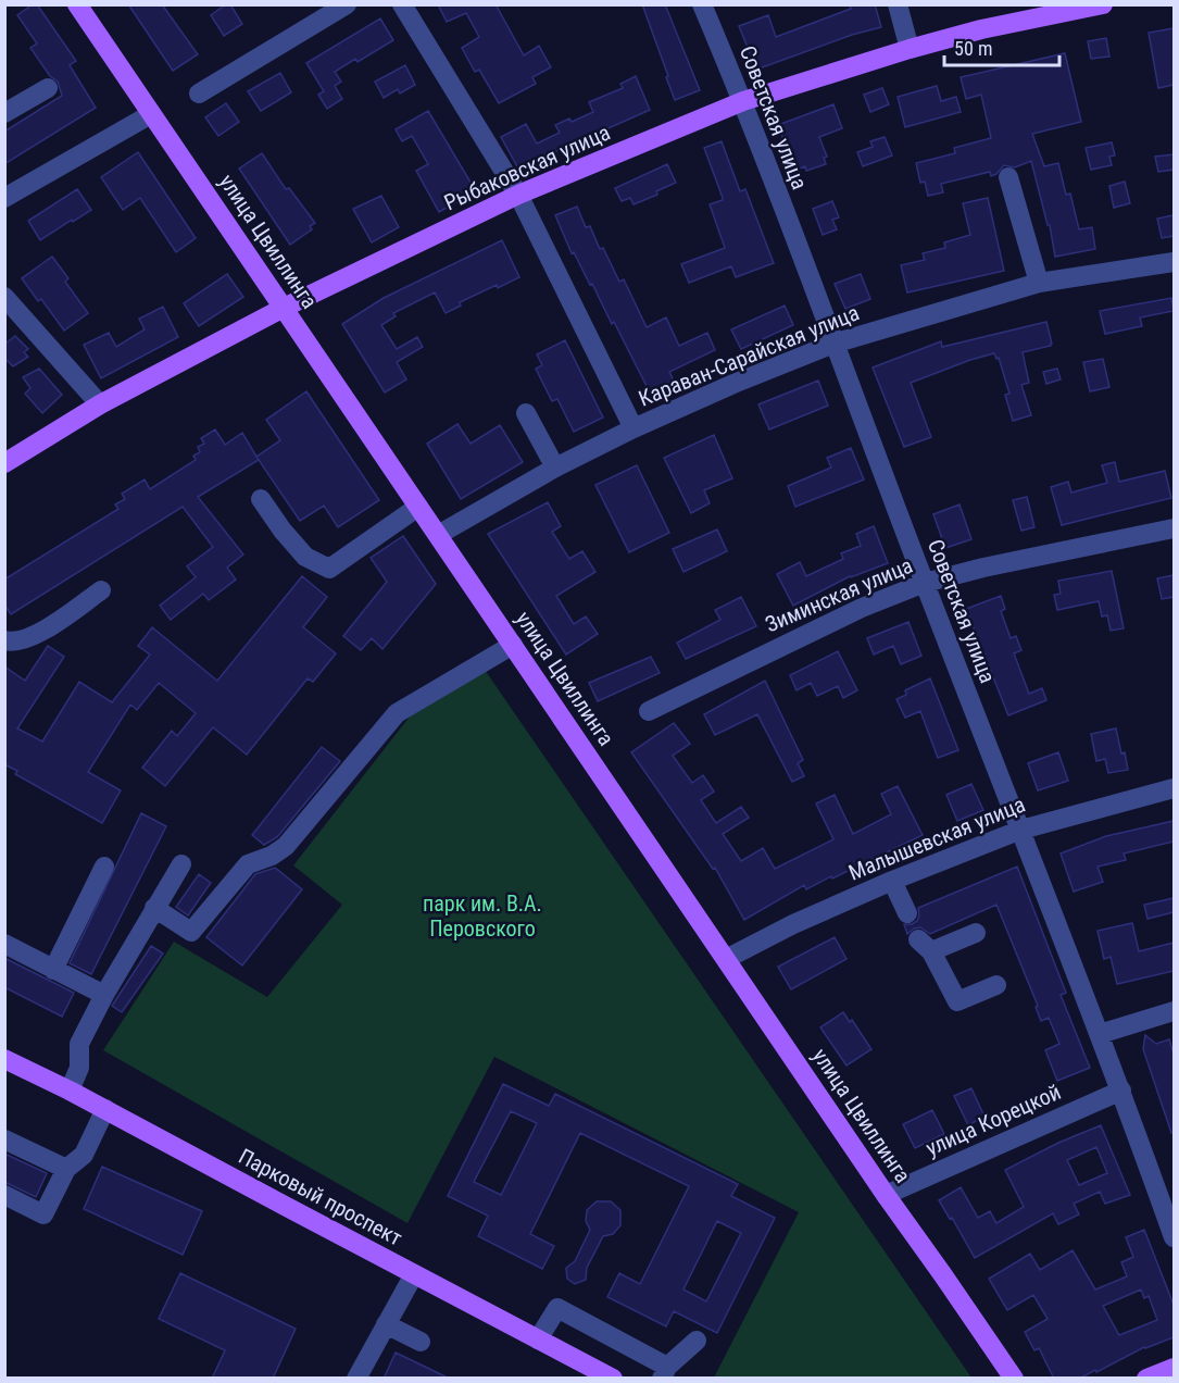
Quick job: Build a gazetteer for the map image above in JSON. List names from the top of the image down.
{
  "streets": {
    "main road": ["Рыбаковская улица", "улица Цвиллинга", "Парковый проспект"],
    "street": [
      "Советская улица",
      "Караван-Сарайская улица",
      "Зиминская улица",
      "Малышевская улица",
      "улица Корецкой"
    ]
  },
  "crossings": [
    ["Советская улица", "Рыбаковская улица"],
    ["Советская улица", "Караван-Сарайская улица"],
    ["Советская улица", "Зиминская улица"],
    ["Советская улица", "Малышевская улица"],
    ["Советская улица", "улица Корецкой"],
    ["Рыбаковская улица", "улица Цвиллинга"],
    ["улица Цвиллинга", "Караван-Сарайская улица"],
    ["улица Цвиллинга", "Малышевская улица"],
    ["улица Цвиллинга", "улица Корецкой"]
  ],
  "parks": ["парк им. В.А. Перовского"],
  "scale_bar": "50 m"
}
